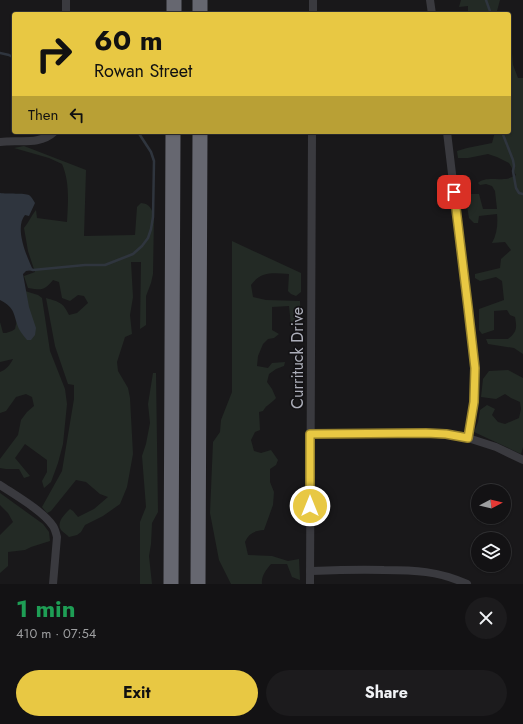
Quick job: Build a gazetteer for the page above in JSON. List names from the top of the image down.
{
  "streets": {
    "street": ["Currituck Drive"]
  },
  "north": "right",
  "page": {
    "turn": ["60 m", "Rowan Street"],
    "then": "Then",
    "heading": ["1 min", "410 m · 07:54"],
    "buttons": ["Exit", "Share"]
  }
}
